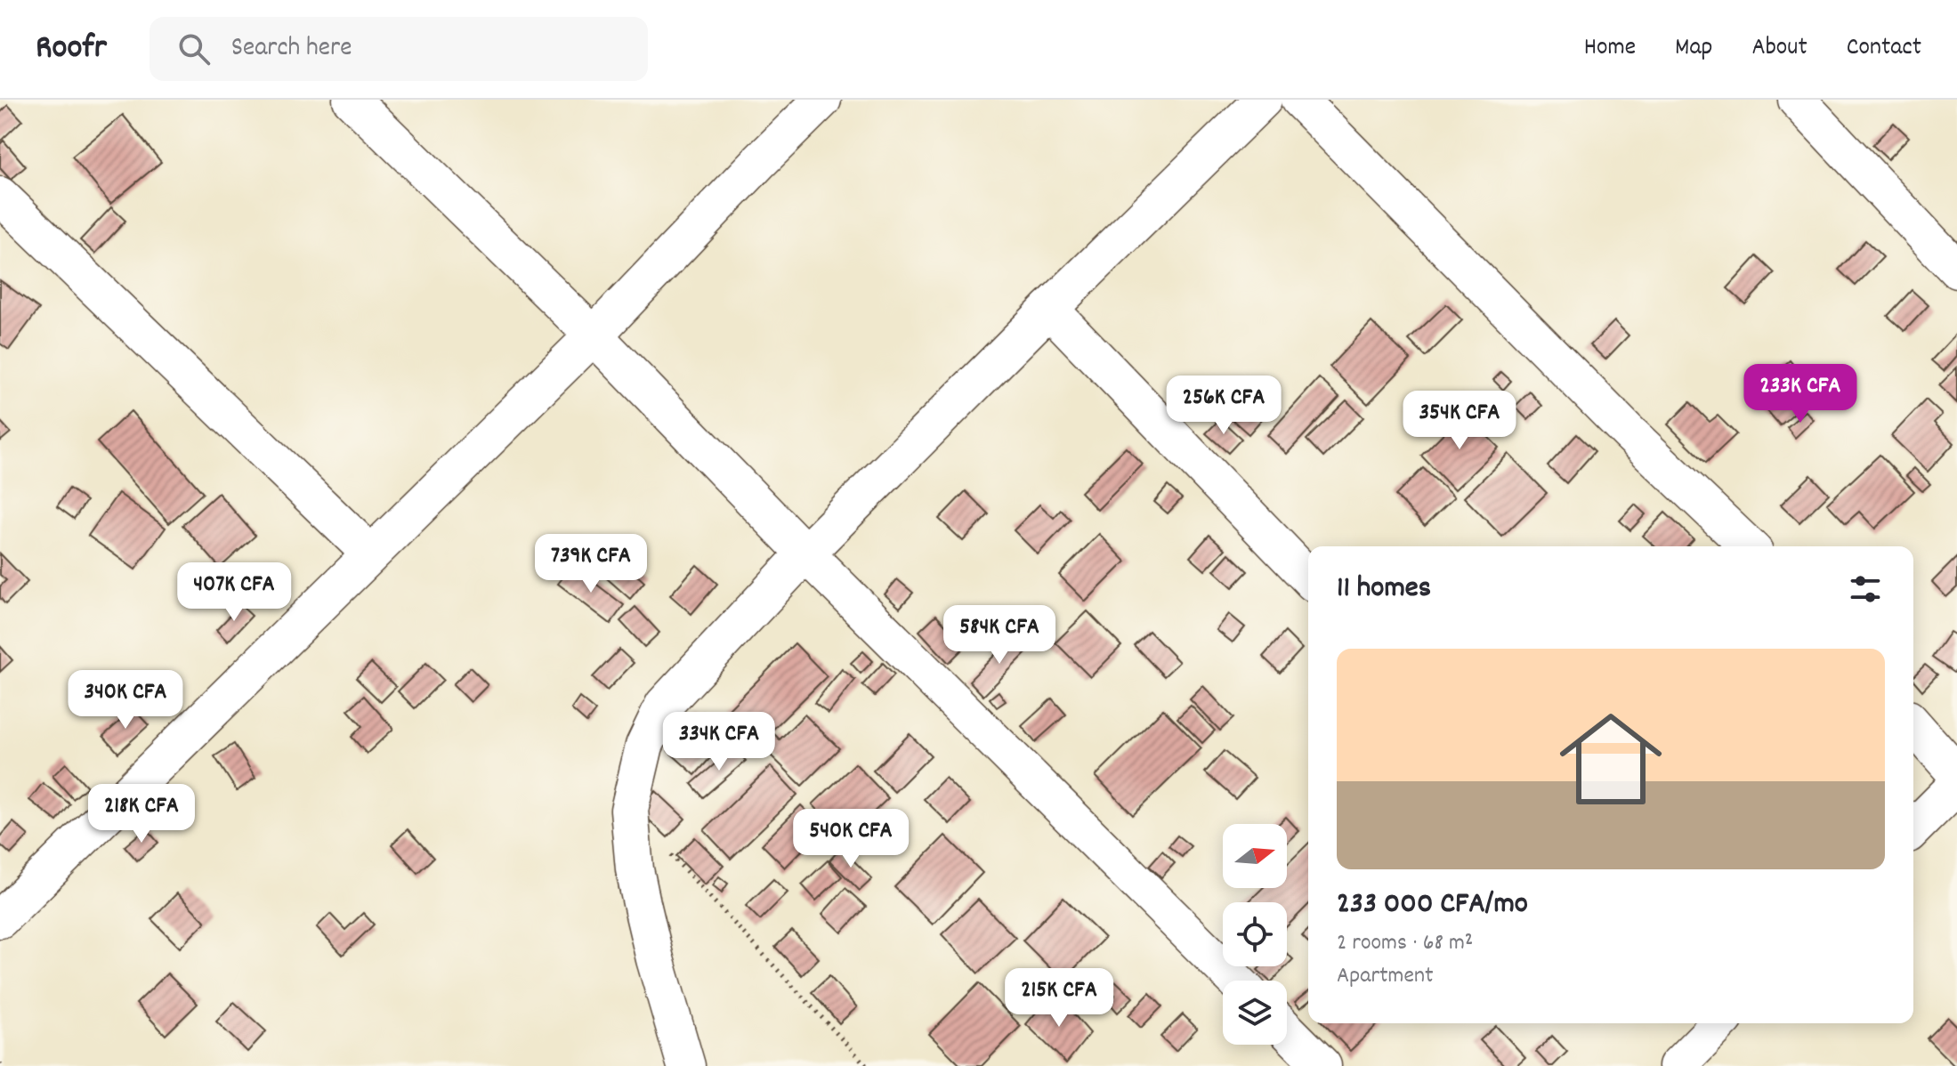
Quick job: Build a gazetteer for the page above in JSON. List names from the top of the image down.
{
  "north": "right",
  "page": {
    "header": "Roofr",
    "search": "Search here",
    "nav": [
      "Home",
      "Map",
      "About",
      "Contact"
    ],
    "price": [
      "233K CFA",
      "256K CFA",
      "354K CFA",
      "739K CFA",
      "407K CFA",
      "584K CFA",
      "340K CFA",
      "334K CFA",
      "218K CFA",
      "540K CFA",
      "215K CFA"
    ],
    "heading": "11 homes",
    "list": [
      {
        "name": "233 000 CFA/mo",
        "note": "2 rooms · 68 m² · Apartment"
      }
    ]
  }
}
